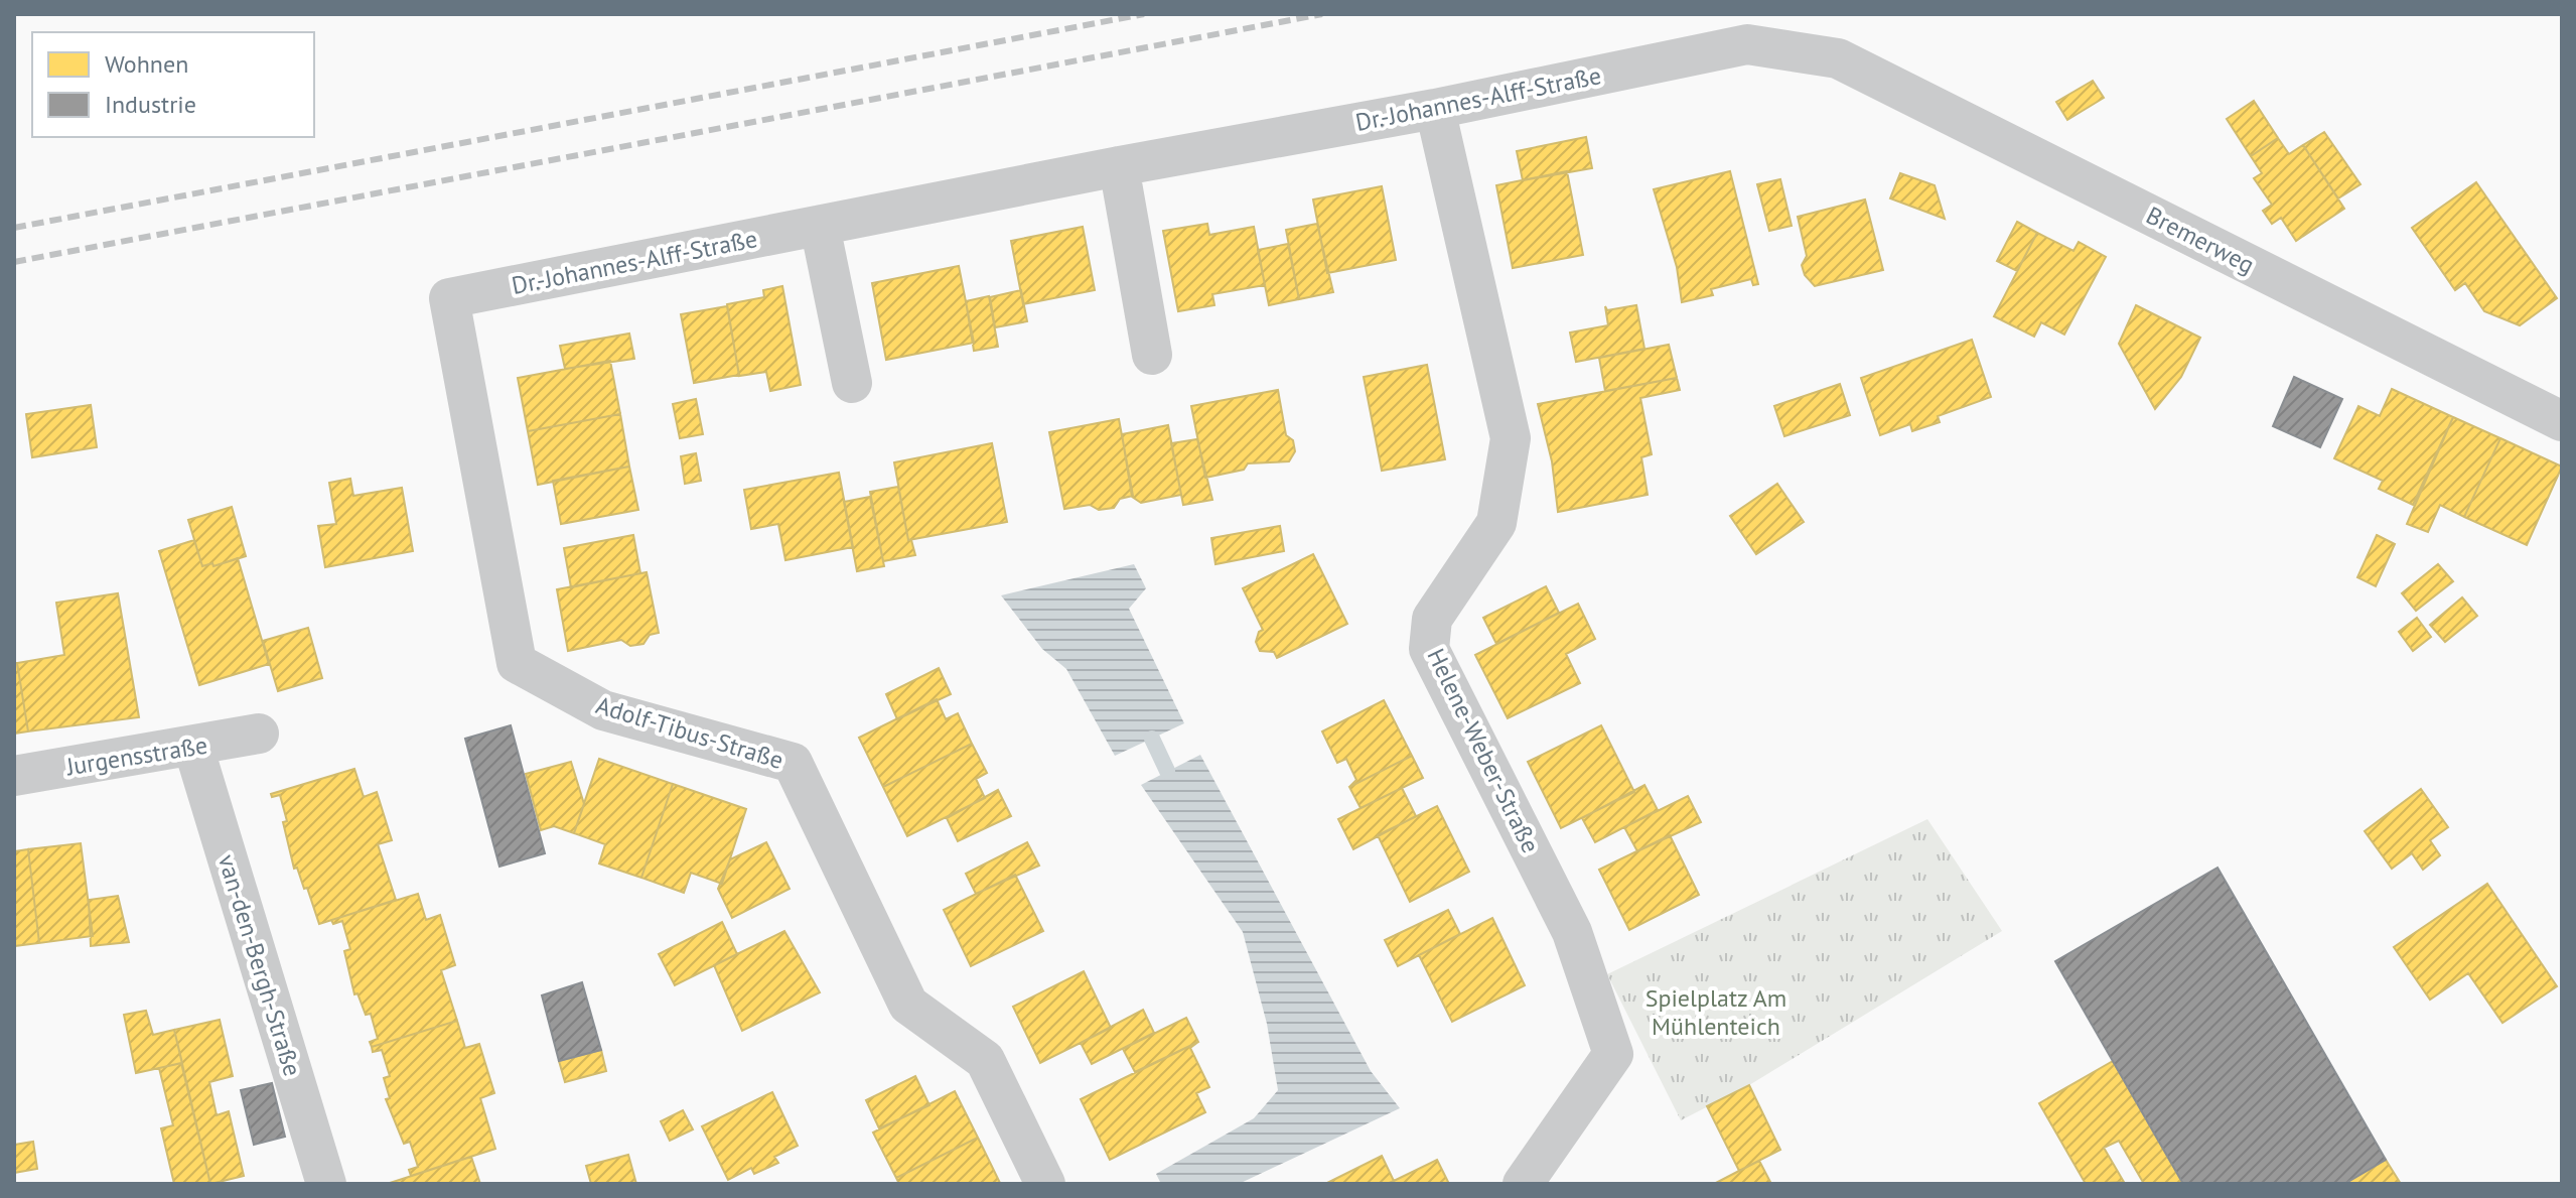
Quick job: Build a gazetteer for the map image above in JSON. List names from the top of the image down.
{
  "streets": {
    "street": [
      "Dr.-Johannes-Alff-Straße",
      "Bremerweg",
      "Adolf-Tibus-Straße",
      "Helene-Weber-Straße",
      "Jurgensstraße",
      "van-den-Bergh-Straße"
    ]
  },
  "crossings": [
    ["Dr.-Johannes-Alff-Straße", "Bremerweg"],
    ["Dr.-Johannes-Alff-Straße", "Adolf-Tibus-Straße"],
    ["Dr.-Johannes-Alff-Straße", "Helene-Weber-Straße"],
    ["Jurgensstraße", "van-den-Bergh-Straße"]
  ],
  "parks": ["Spielplatz Am Mühlenteich"],
  "legend": ["Wohnen", "Industrie"]
}
